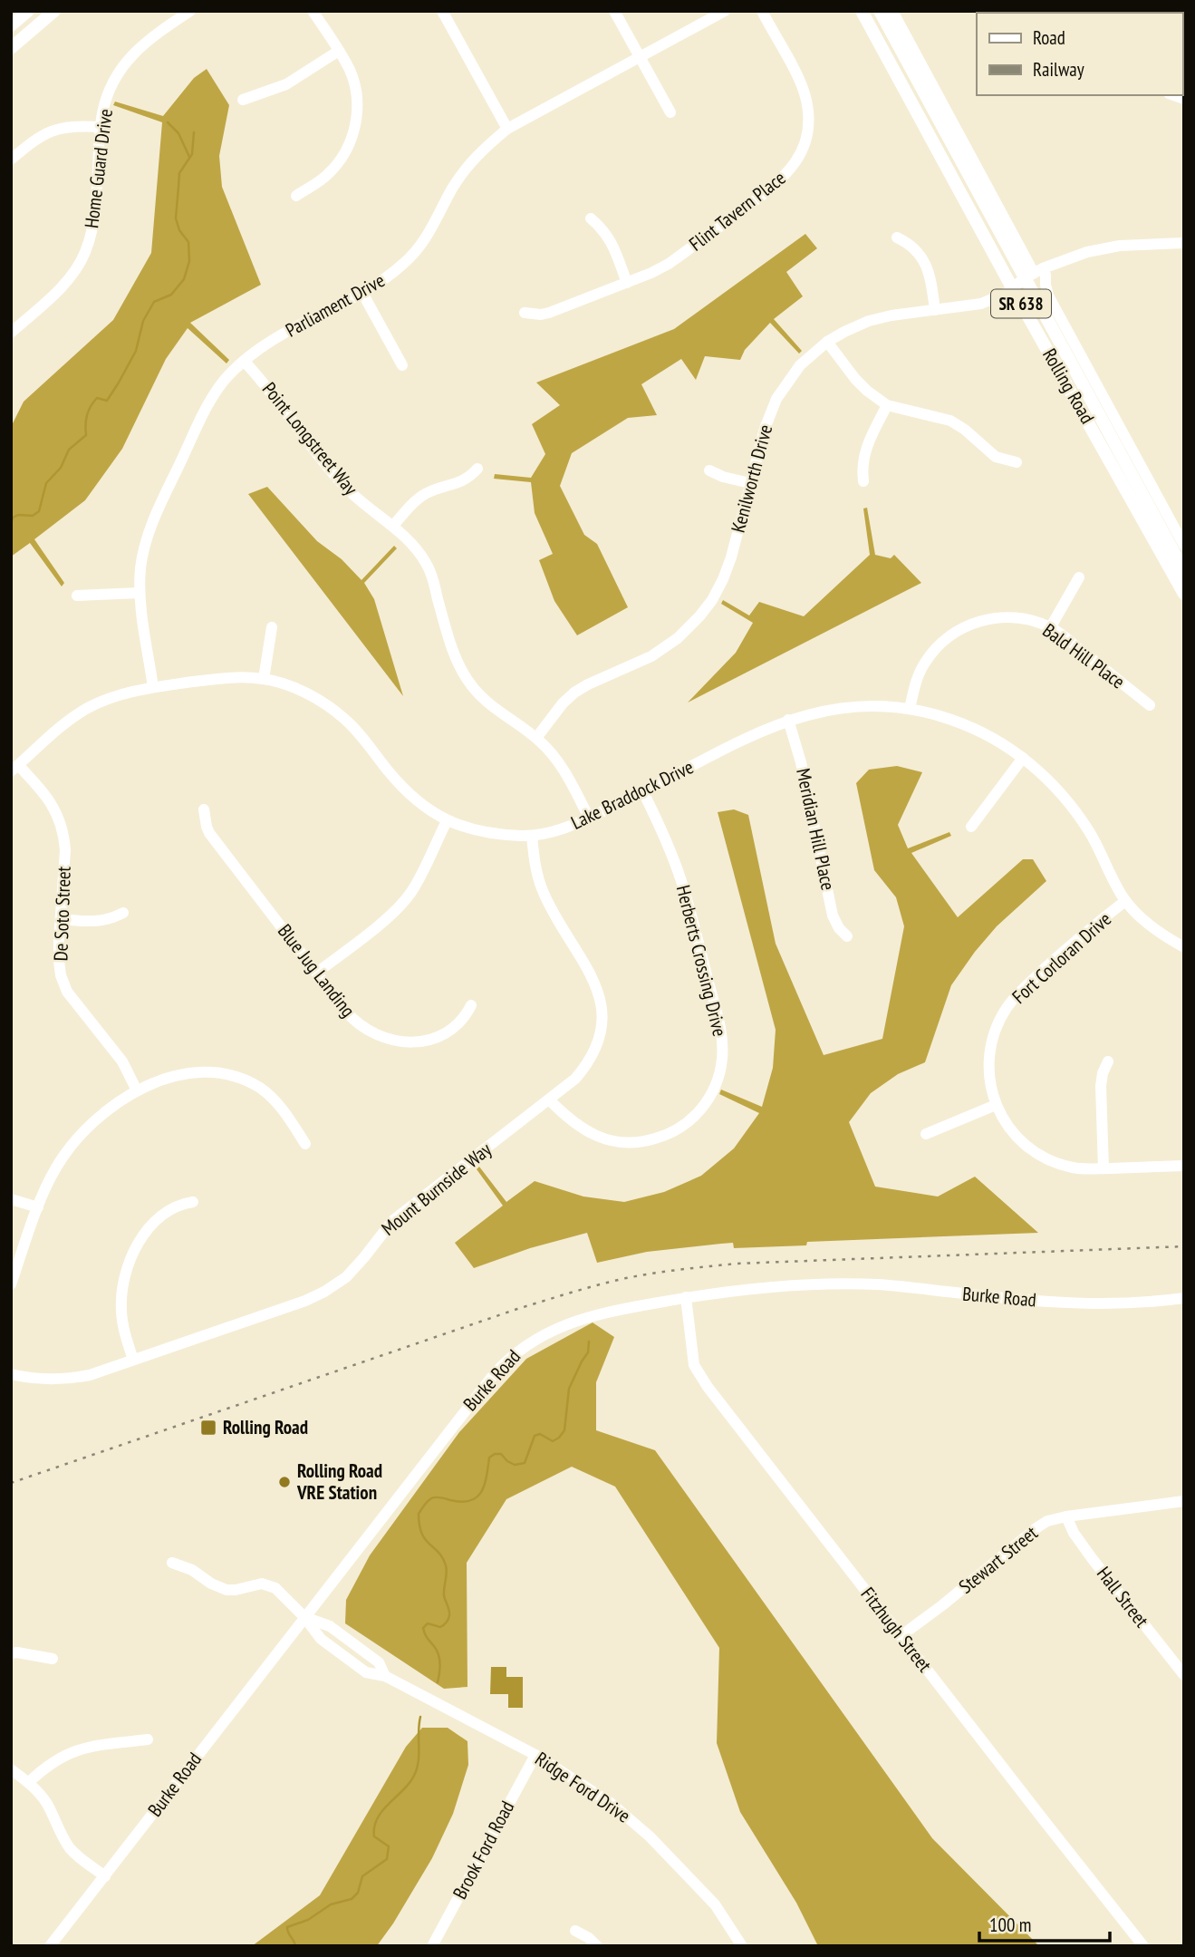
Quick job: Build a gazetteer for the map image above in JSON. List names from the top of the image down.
{
  "streets": {
    "main road": ["SR 638", "Rolling Road"],
    "street": [
      "Home Guard Drive",
      "Flint Tavern Place",
      "Parliament Drive",
      "Point Longstreet Way",
      "Kenilworth Drive",
      "Bald Hill Place",
      "Lake Braddock Drive",
      "Meridian Hill Place",
      "De Soto Street",
      "Fort Corloran Drive",
      "Herberts Crossing Drive",
      "Blue Jug Landing",
      "Mount Burnside Way",
      "Burke Road",
      "Stewart Street",
      "Hall Street",
      "Fitzhugh Street",
      "Ridge Ford Drive",
      "Brook Ford Road"
    ]
  },
  "crossings": [
    ["Parliament Drive", "Point Longstreet Way"],
    ["Parliament Drive", "Lake Braddock Drive"],
    ["Rolling Road", "Kenilworth Drive"],
    ["Point Longstreet Way", "Kenilworth Drive"],
    ["Point Longstreet Way", "Lake Braddock Drive"],
    ["Bald Hill Place", "Lake Braddock Drive"],
    ["Lake Braddock Drive", "Meridian Hill Place"],
    ["Lake Braddock Drive", "De Soto Street"],
    ["Lake Braddock Drive", "Fort Corloran Drive"],
    ["Lake Braddock Drive", "Herberts Crossing Drive"],
    ["Lake Braddock Drive", "Mount Burnside Way"],
    ["Herberts Crossing Drive", "Mount Burnside Way"],
    ["Burke Road", "Fitzhugh Street"],
    ["Burke Road", "Ridge Ford Drive"],
    ["Stewart Street", "Hall Street"],
    ["Stewart Street", "Fitzhugh Street"],
    ["Ridge Ford Drive", "Brook Ford Road"]
  ],
  "places": {
    "transit": ["Rolling Road"],
    "other": ["Rolling Road VRE Station"]
  },
  "legend": ["Road", "Railway"],
  "scale_bar": "100 m"
}
